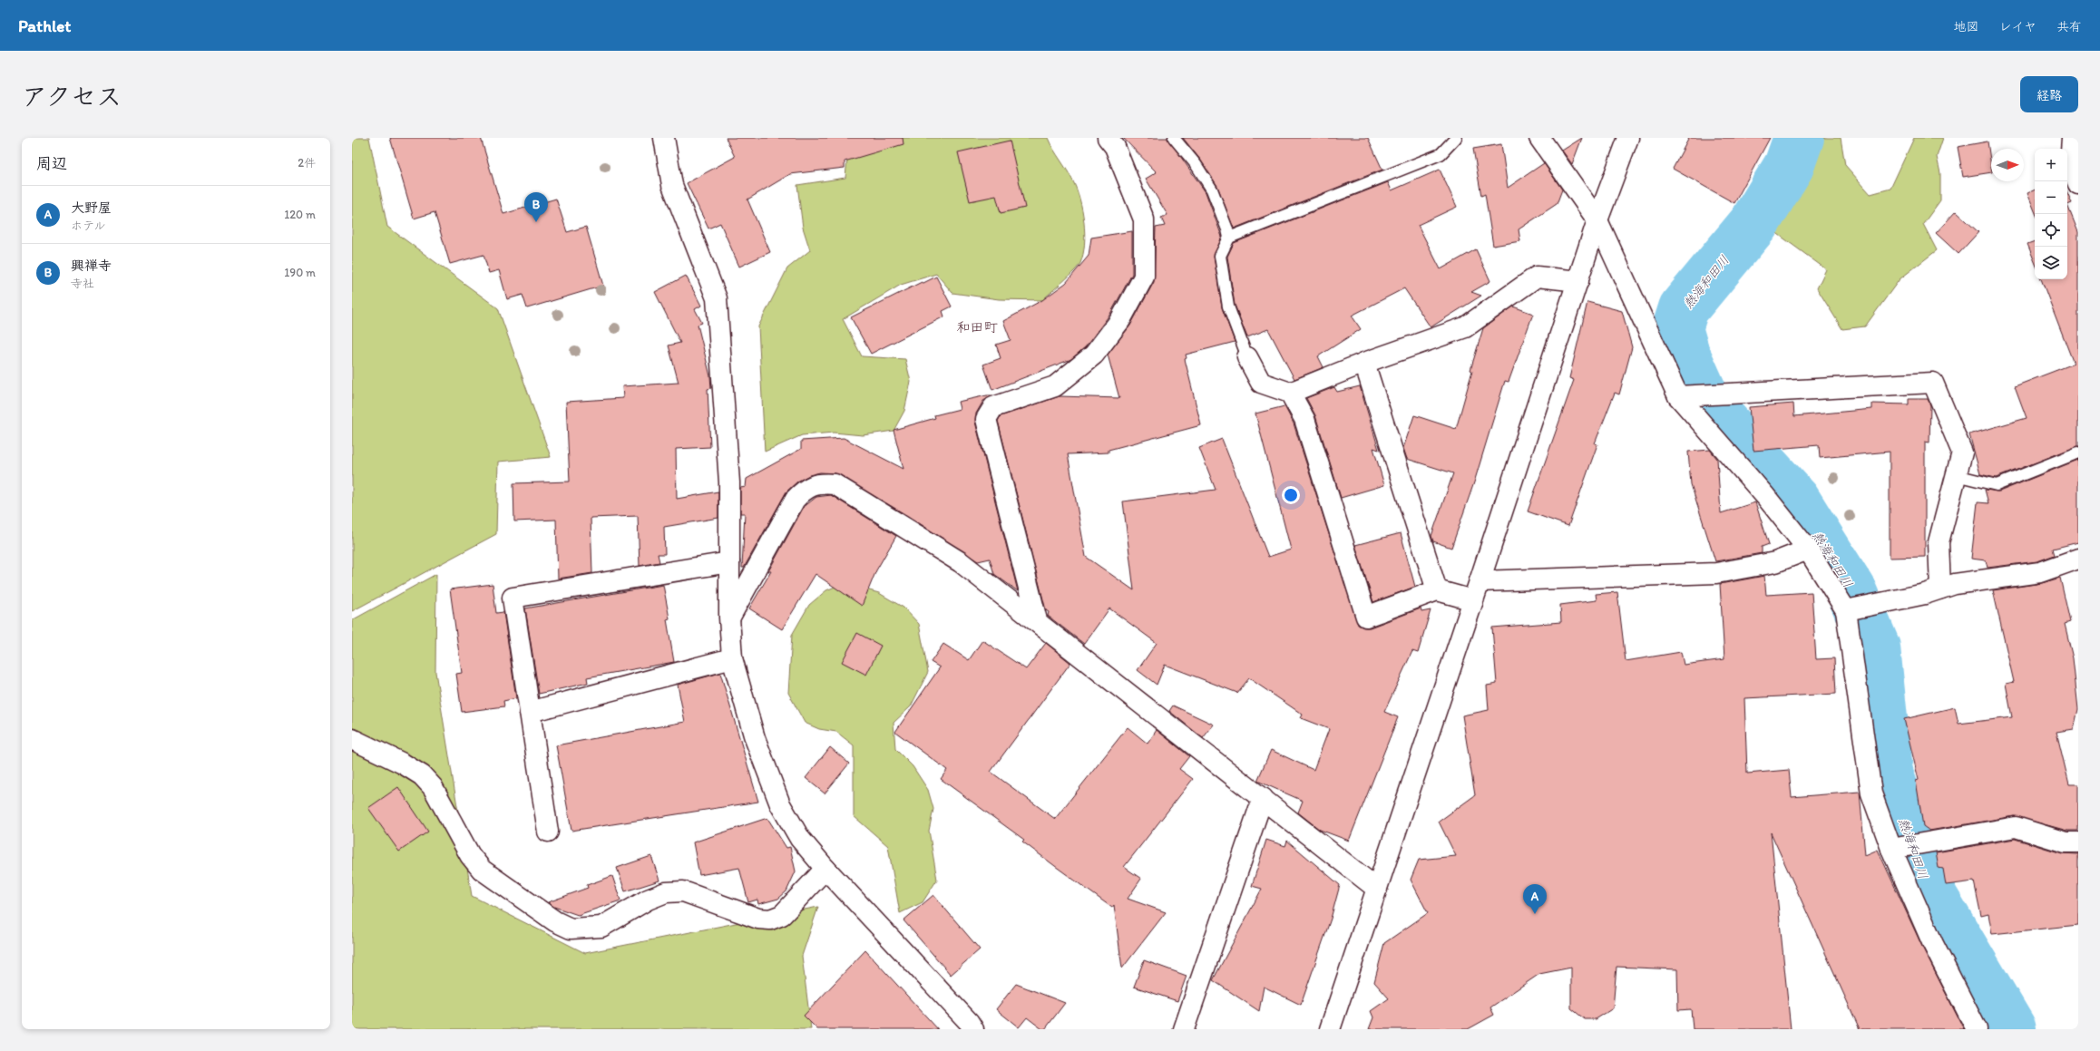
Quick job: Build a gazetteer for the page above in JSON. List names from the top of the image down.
{
  "districts": ["和田町"],
  "water": ["熱海和田川"],
  "north": "right",
  "page": {
    "header": "Pathlet",
    "nav": ["地図", "レイヤ", "共有"],
    "title": "アクセス",
    "buttons": "経路",
    "heading": ["周辺", "2件"],
    "map_buttons": ["+", "−"],
    "list": [
      {
        "mark": "A",
        "name": "大野屋",
        "note": "ホテル",
        "value": "120 m"
      },
      {
        "mark": "B",
        "name": "興禅寺",
        "note": "寺社",
        "value": "190 m"
      }
    ],
    "pins": ["B", "A"]
  }
}
